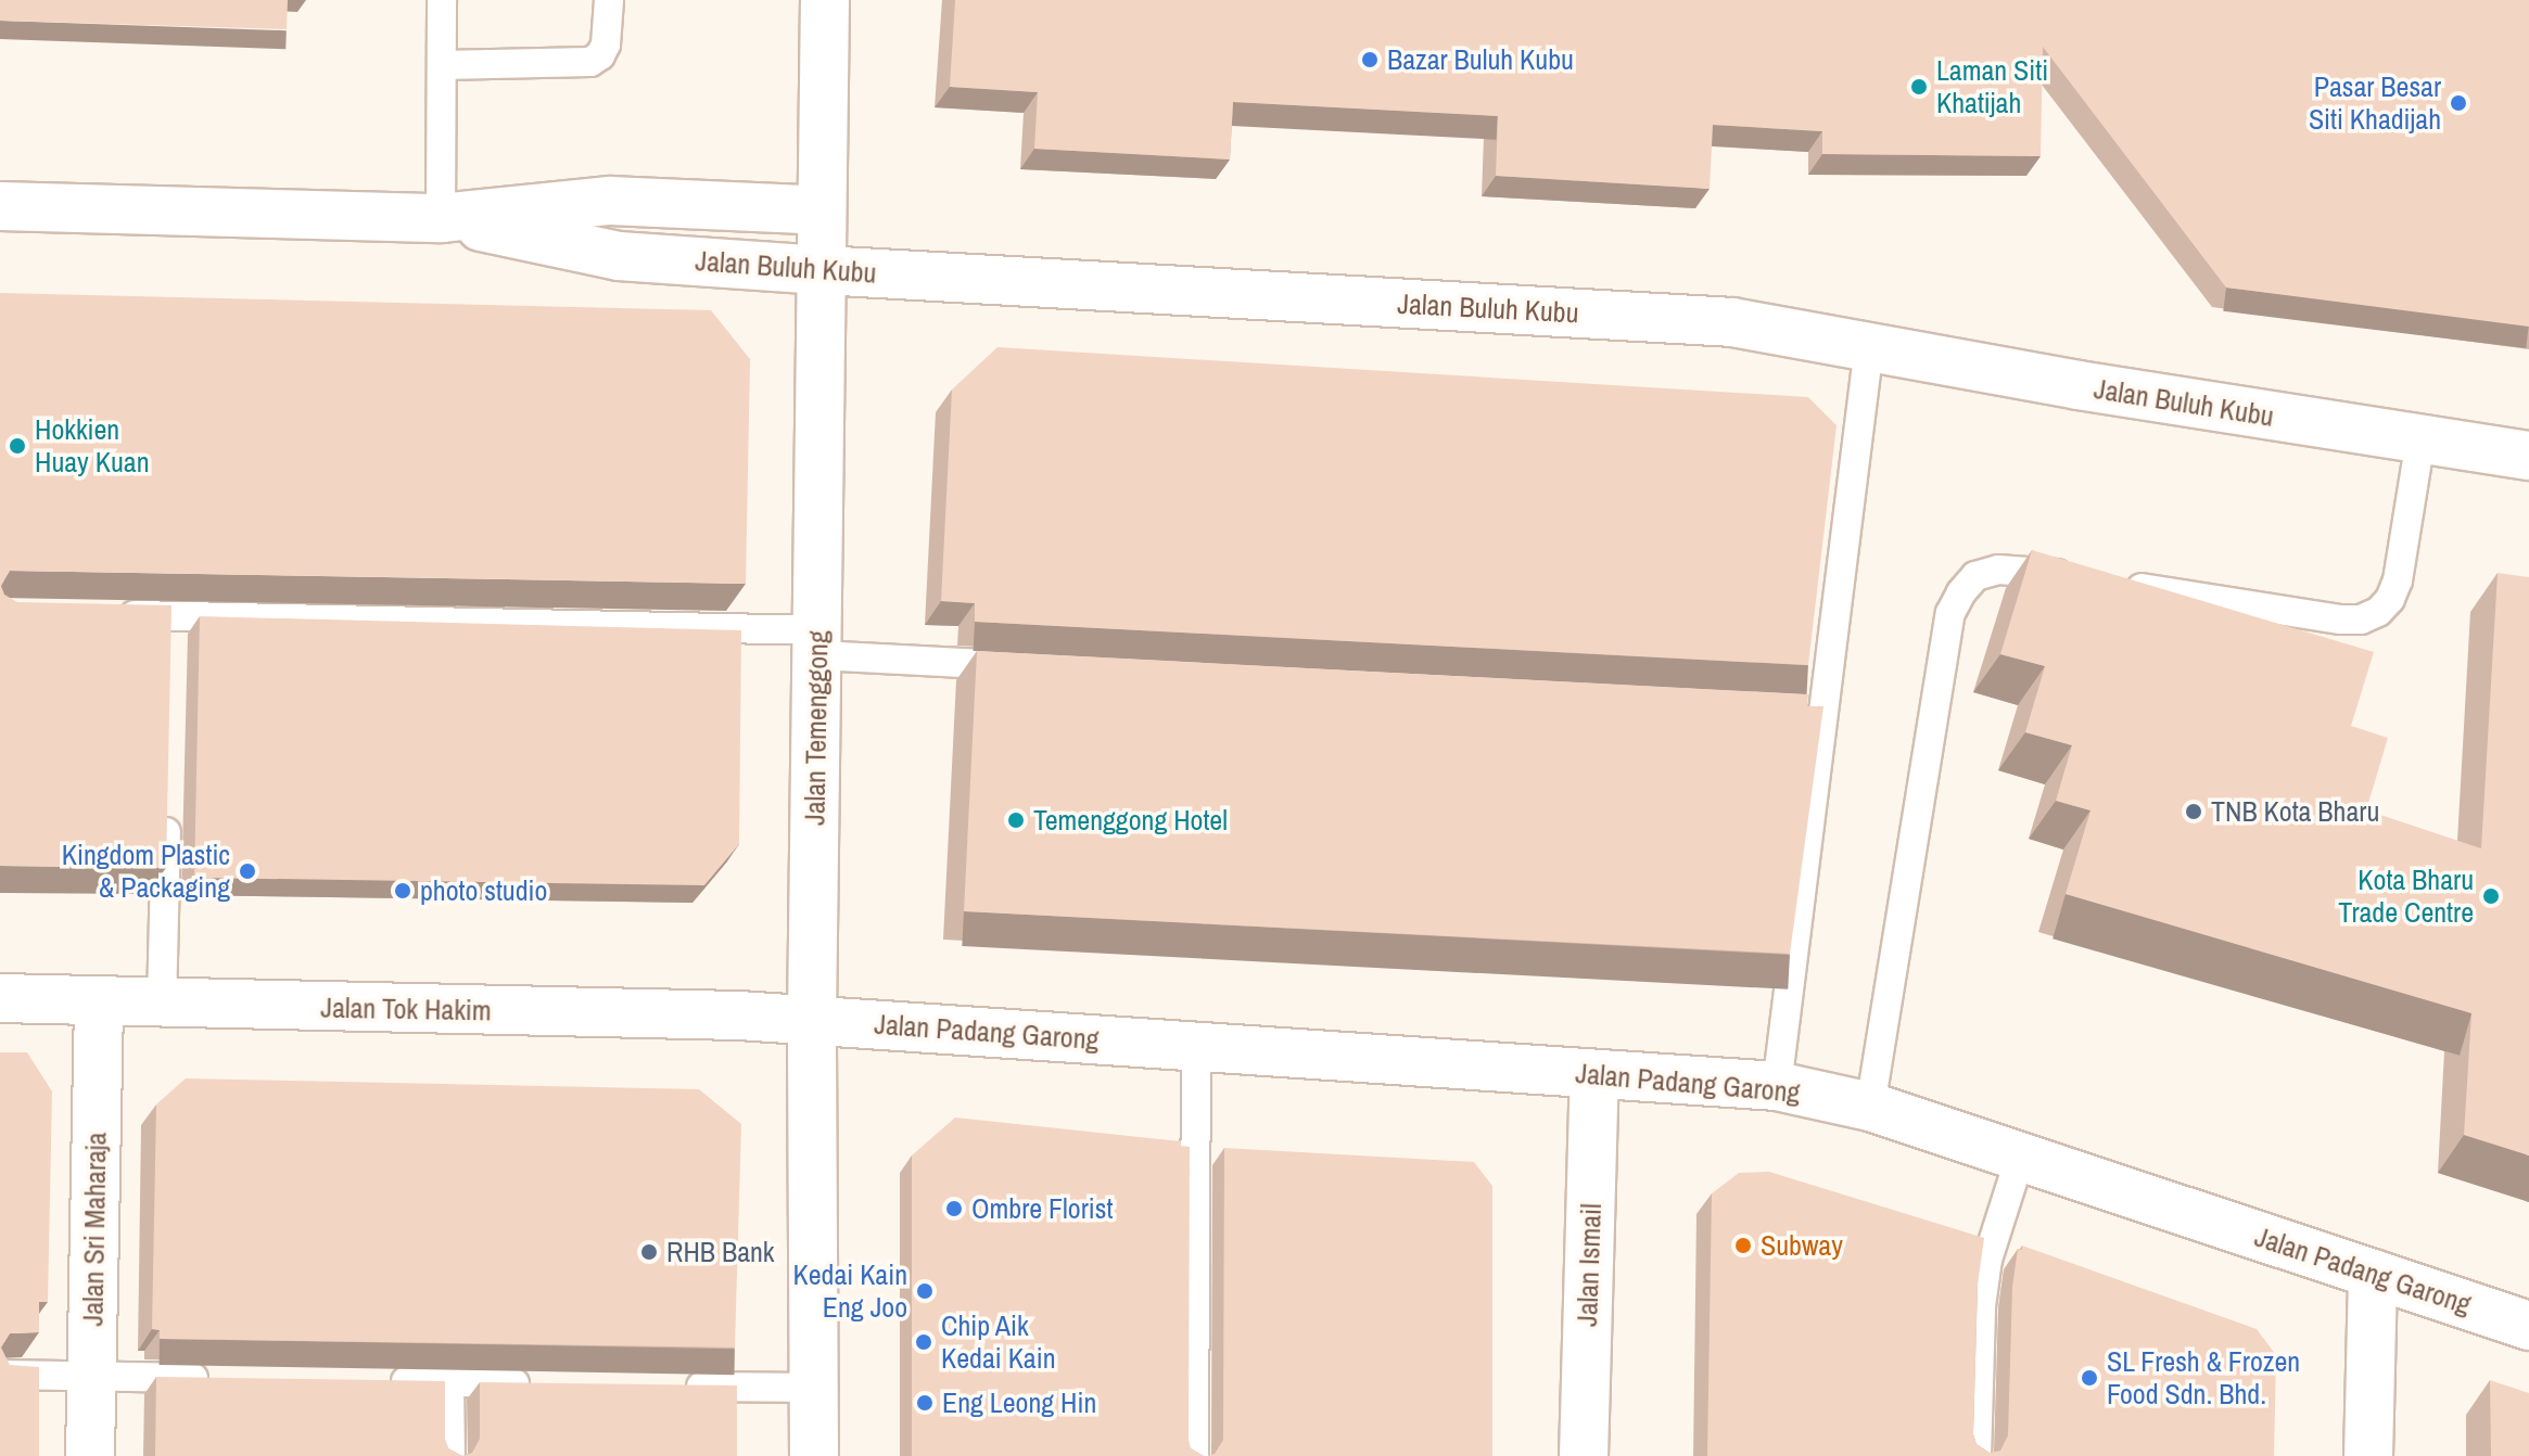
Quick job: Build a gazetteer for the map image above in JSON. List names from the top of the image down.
{
  "streets": {
    "street": [
      "Jalan Buluh Kubu",
      "Jalan Temenggong",
      "Jalan Tok Hakim",
      "Jalan Padang Garong",
      "Jalan Sri Maharaja",
      "Jalan Ismail"
    ]
  },
  "crossings": [
    ["Jalan Buluh Kubu", "Jalan Temenggong"],
    ["Jalan Temenggong", "Jalan Tok Hakim"],
    ["Jalan Temenggong", "Jalan Padang Garong"],
    ["Jalan Tok Hakim", "Jalan Padang Garong"],
    ["Jalan Tok Hakim", "Jalan Sri Maharaja"],
    ["Jalan Padang Garong", "Jalan Ismail"]
  ],
  "places": [
    "Bazar Buluh Kubu",
    "Laman Siti Khatijah",
    "Pasar Besar Siti Khadijah",
    "Hokkien Huay Kuan",
    "TNB Kota Bharu",
    "Temenggong Hotel",
    "Kingdom Plastic & Packaging",
    "photo studio",
    "Kota Bharu Trade Centre",
    "Ombre Florist",
    "Subway",
    "RHB Bank",
    "Kedai Kain Eng Joo",
    "Chip Aik Kedai Kain",
    "SL Fresh & Frozen Food Sdn. Bhd.",
    "Eng Leong Hin"
  ]
}
